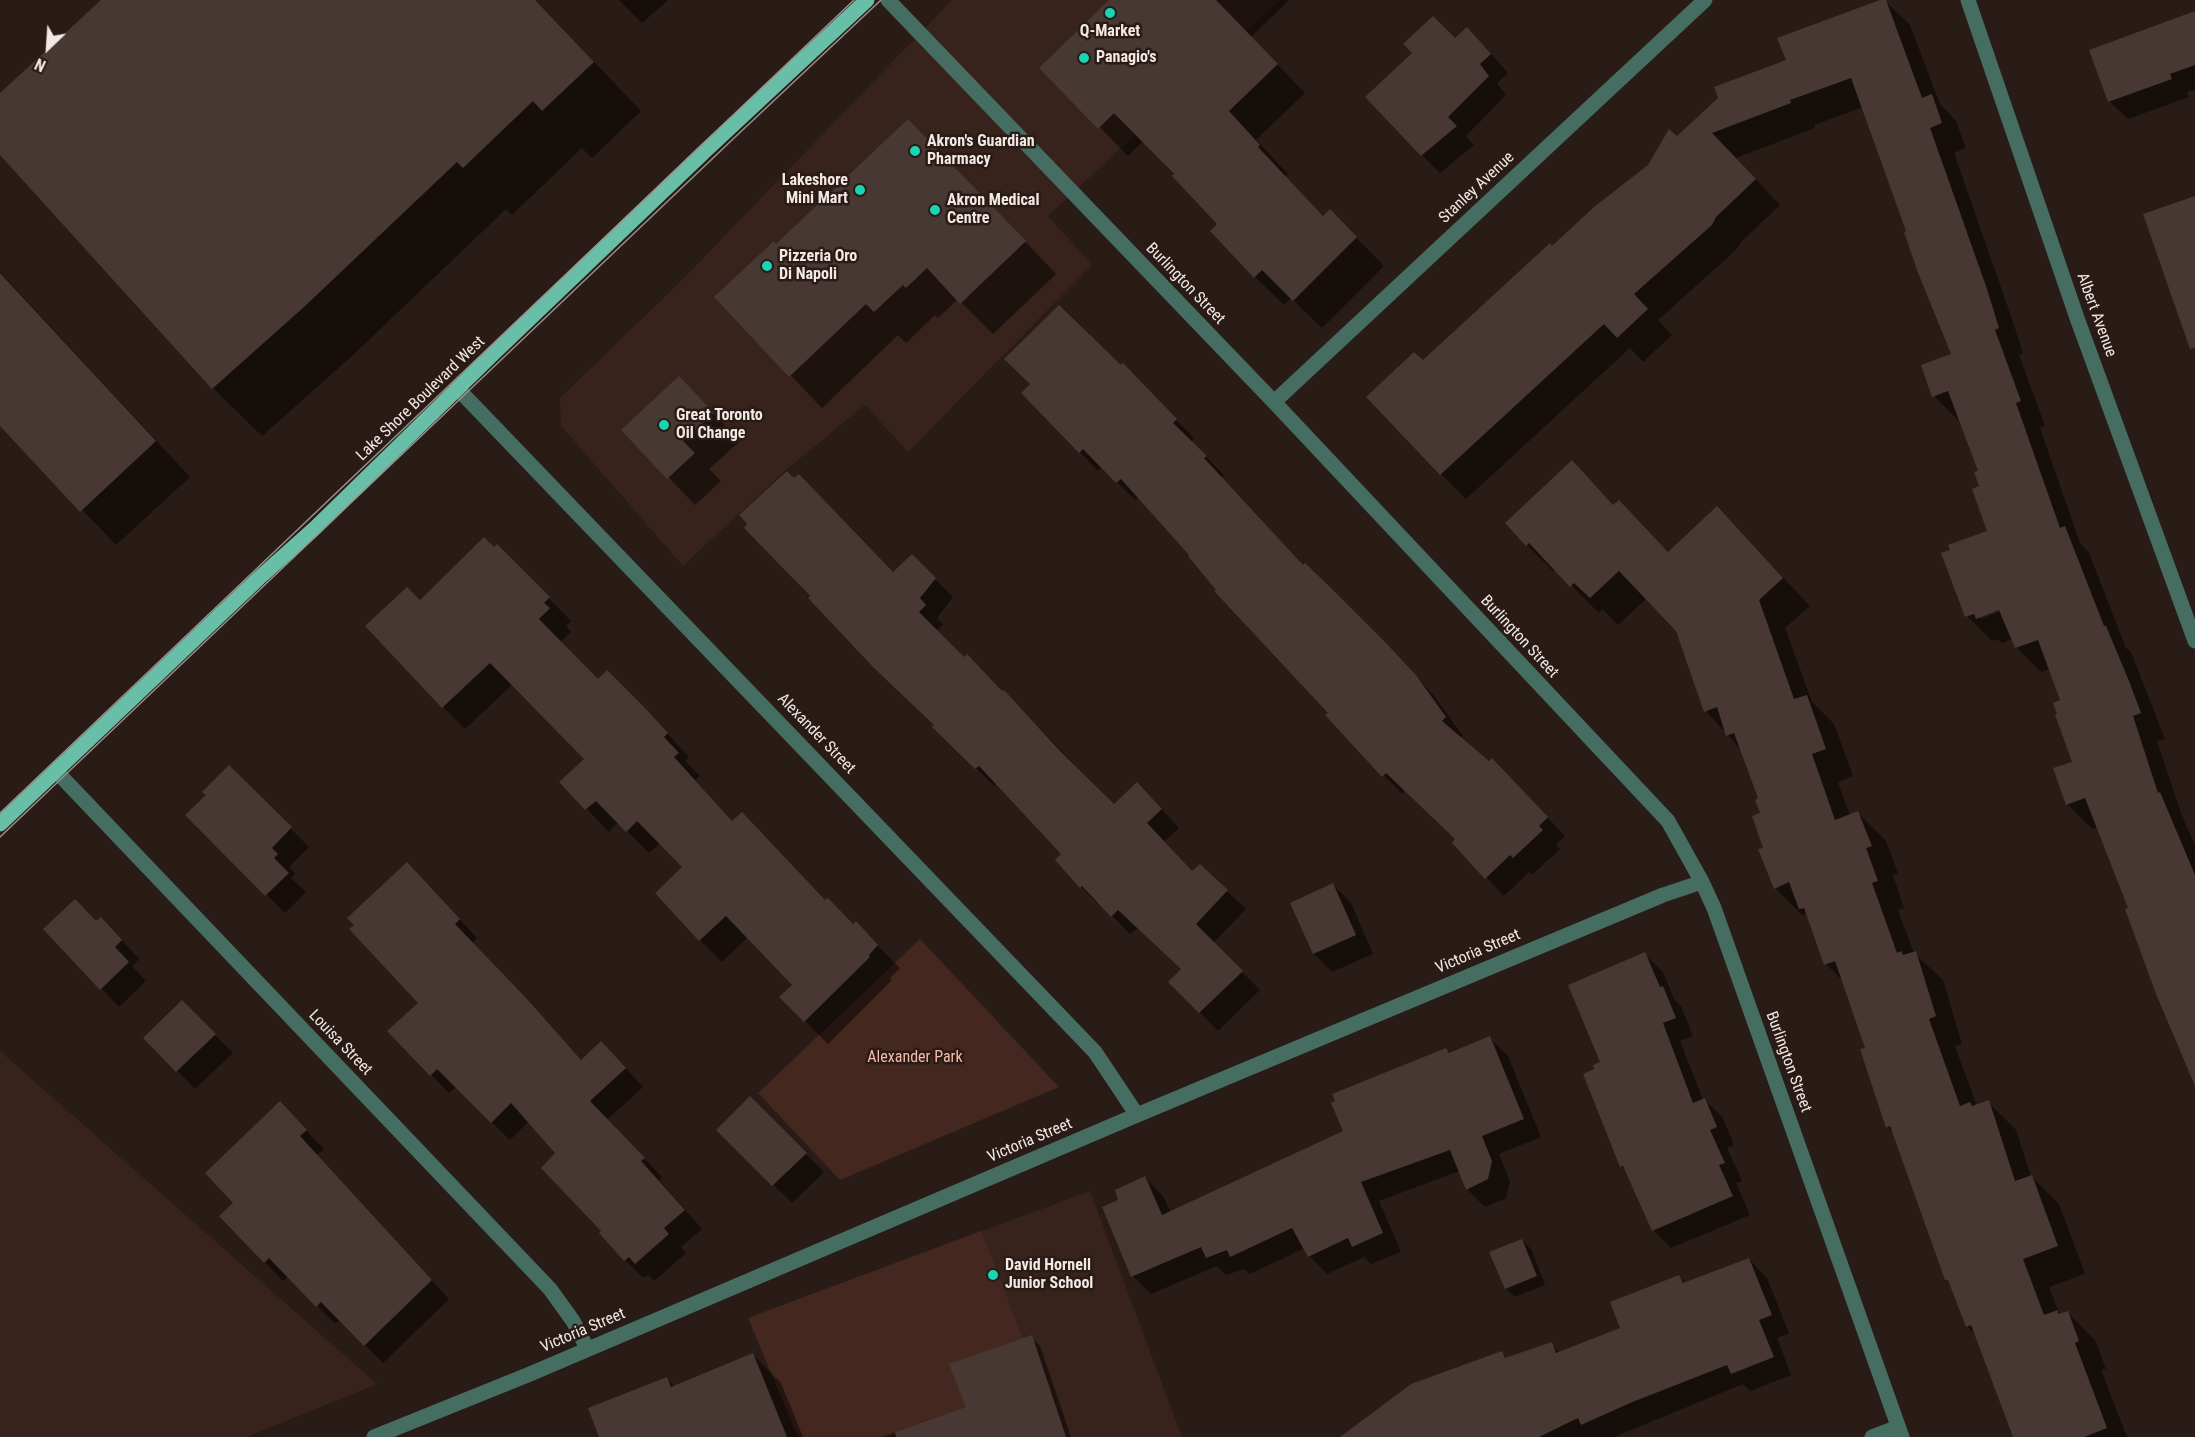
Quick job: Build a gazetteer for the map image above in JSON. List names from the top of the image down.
{
  "streets": {
    "main road": ["Lake Shore Boulevard West"],
    "street": [
      "Stanley Avenue",
      "Burlington Street",
      "Albert Avenue",
      "Alexander Street",
      "Victoria Street",
      "Louisa Street"
    ]
  },
  "crossings": [
    ["Stanley Avenue", "Burlington Street"],
    ["Burlington Street", "Victoria Street"],
    ["Lake Shore Boulevard West", "Alexander Street"],
    ["Lake Shore Boulevard West", "Louisa Street"],
    ["Alexander Street", "Victoria Street"],
    ["Victoria Street", "Louisa Street"]
  ],
  "parks": ["Alexander Park"],
  "places": [
    "Q-Market",
    "Panagio's",
    "Akron's Guardian Pharmacy",
    "Lakeshore Mini Mart",
    "Akron Medical Centre",
    "Pizzeria Oro Di Napoli",
    "Great Toronto Oil Change",
    "David Hornell Junior School"
  ],
  "north": "bottom left"
}
